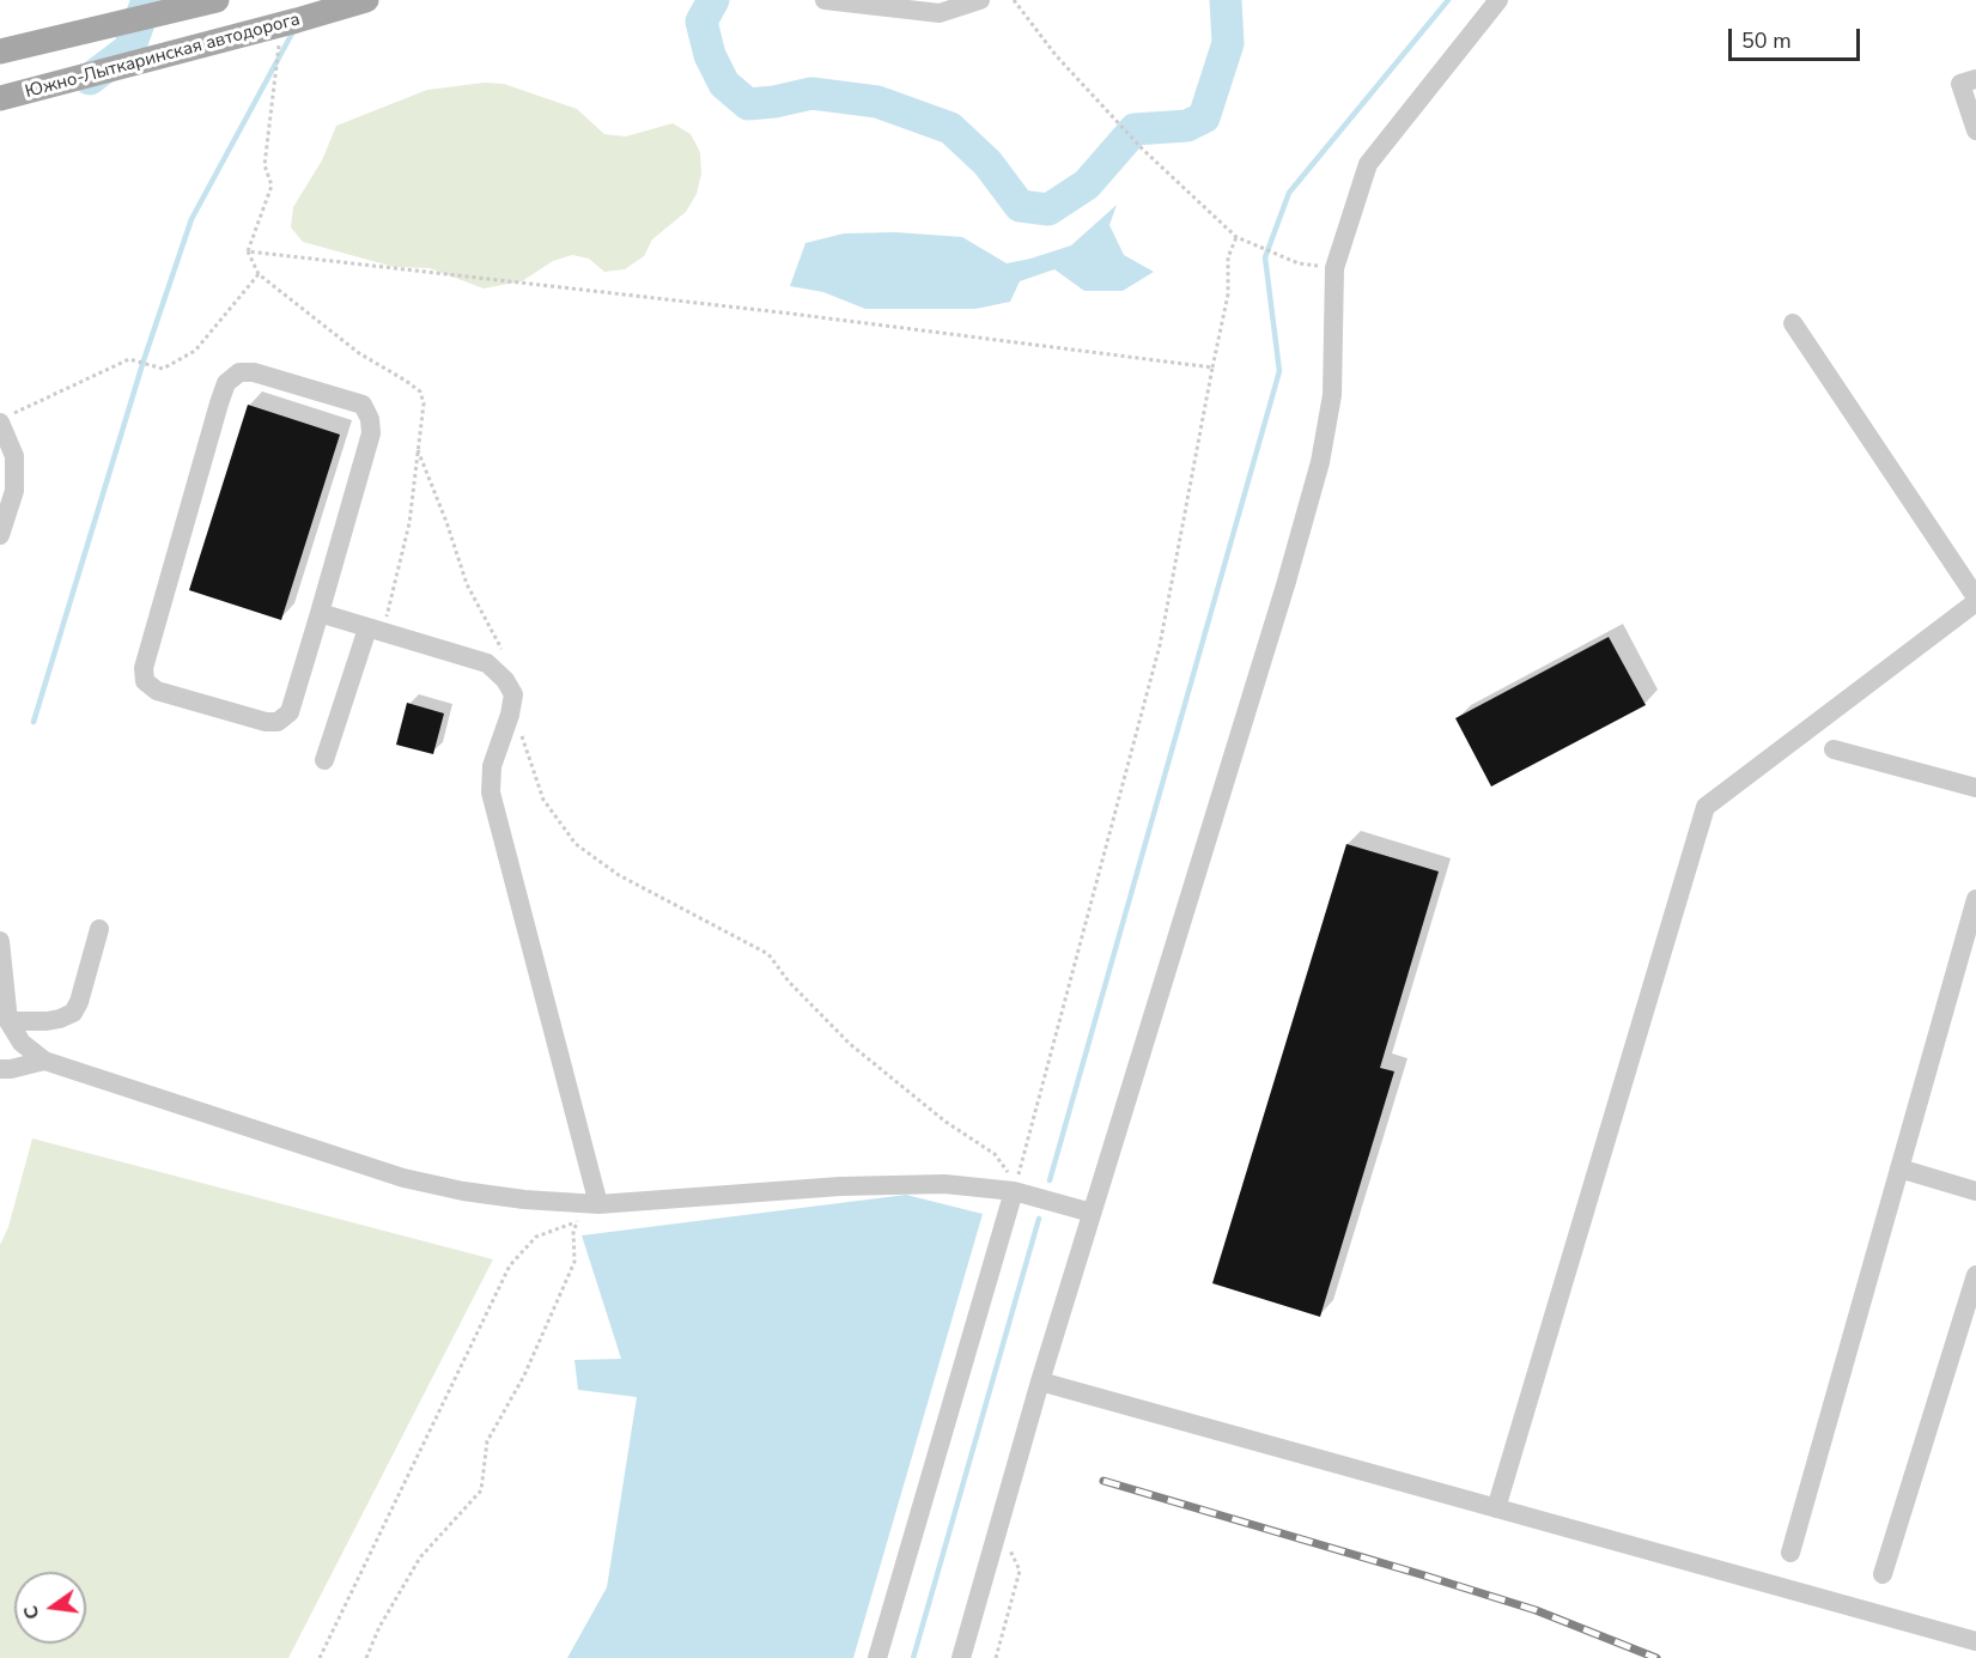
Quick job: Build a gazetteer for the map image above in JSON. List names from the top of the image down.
{
  "streets": {
    "main road": ["Южно-Лыткаринская автодорога"]
  },
  "scale_bar": "50 m",
  "north": "left"
}
